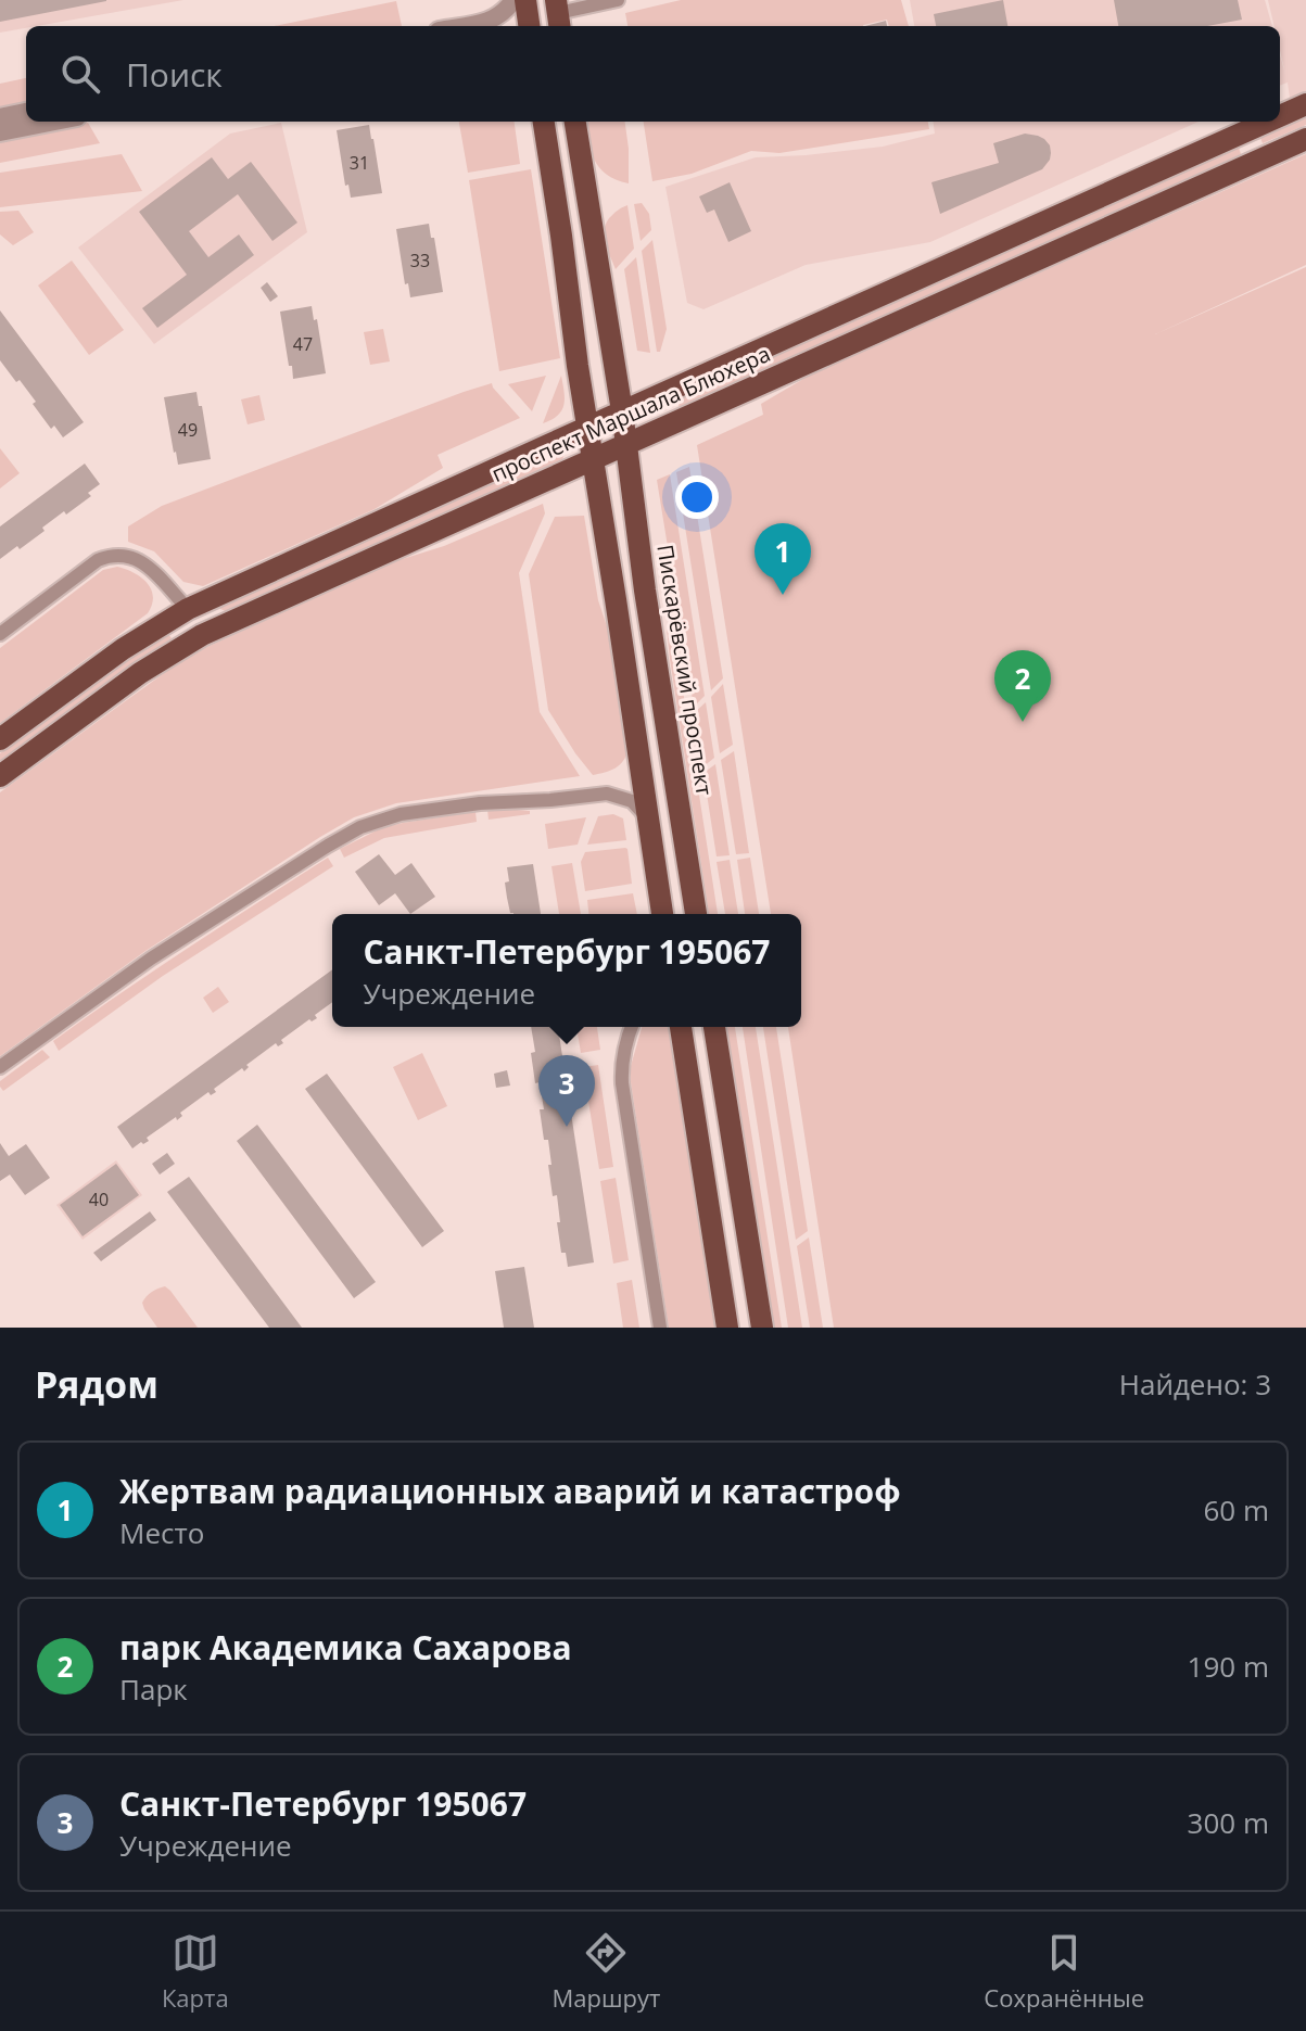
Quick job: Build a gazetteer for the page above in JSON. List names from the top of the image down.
{
  "streets": {
    "main road": ["проспект Маршала Блюхера", "Пискарёвский проспект"]
  },
  "crossings": [
    ["проспект Маршала Блюхера", "Пискарёвский проспект"]
  ],
  "house_numbers": [
    "31",
    "33",
    "47",
    "49",
    "40"
  ],
  "page": {
    "search": "Поиск",
    "pins": ["1", "2", "3"],
    "popup": ["Санкт-Петербург 195067", "Учреждение"],
    "heading": ["Рядом", "Найдено: 3"],
    "list": [
      {
        "mark": "1",
        "name": "Жертвам радиационных аварий и катастроф",
        "note": "Место",
        "value": "60 m"
      },
      {
        "mark": "2",
        "name": "парк Академика Сахарова",
        "note": "Парк",
        "value": "190 m"
      },
      {
        "mark": "3",
        "name": "Санкт-Петербург 195067",
        "note": "Учреждение",
        "value": "300 m"
      }
    ],
    "nav": ["Карта", "Маршрут", "Сохранённые"]
  }
}
